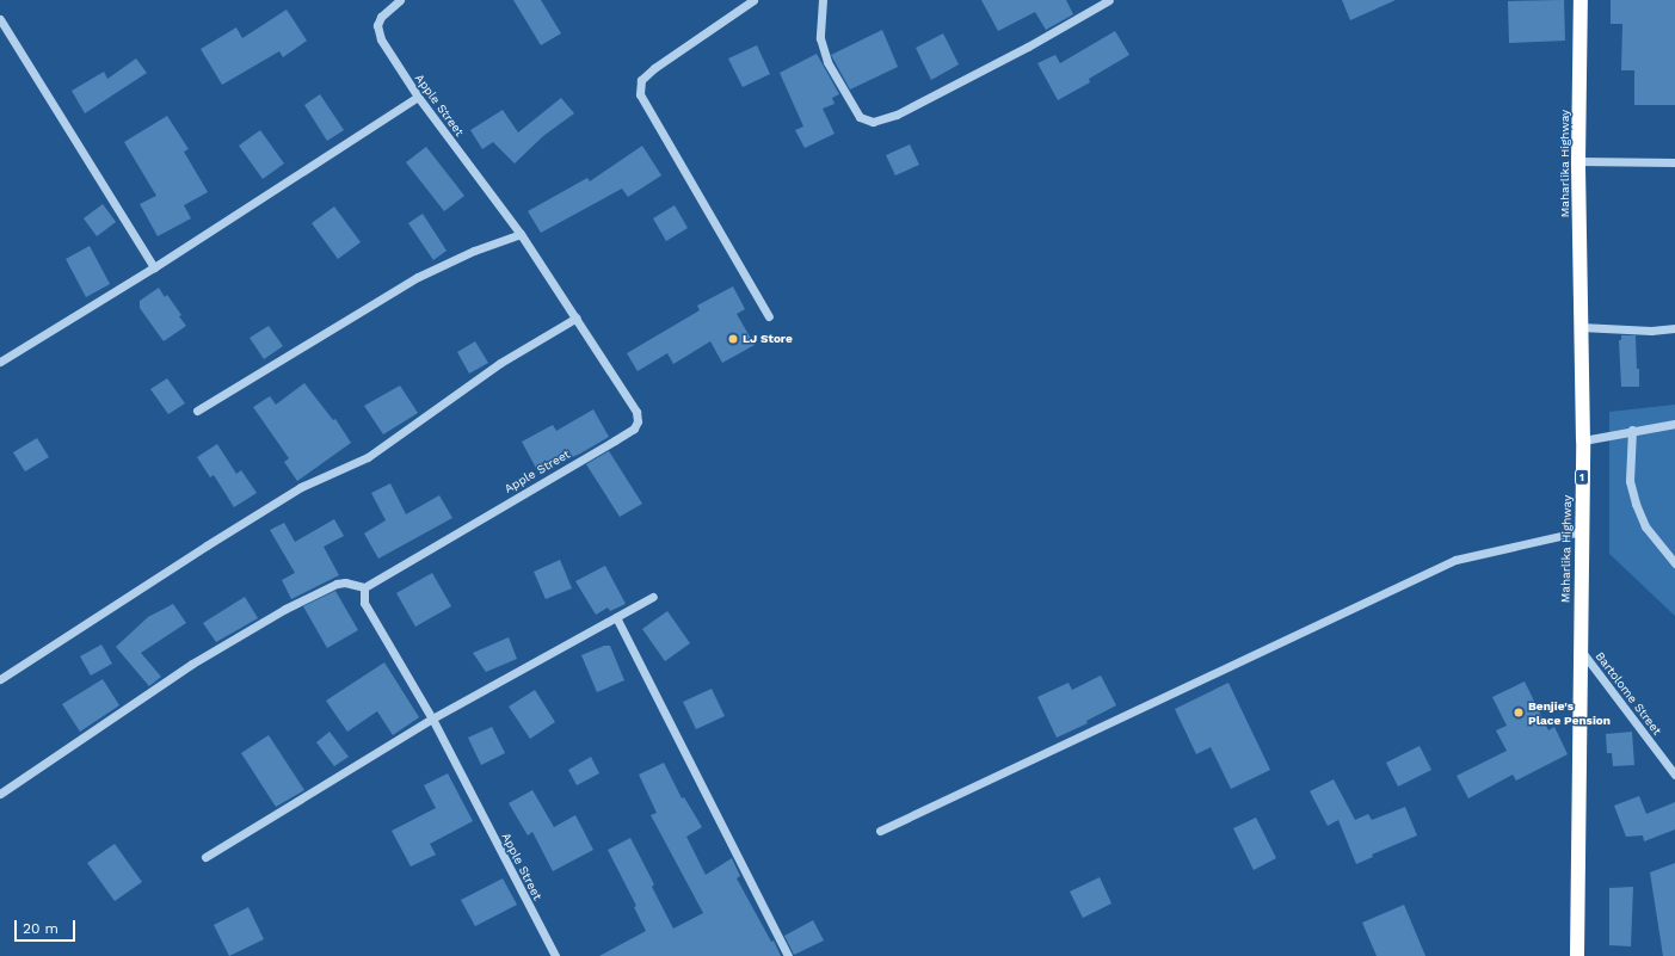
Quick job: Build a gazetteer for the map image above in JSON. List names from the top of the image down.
{
  "streets": {
    "highway": ["Maharlika Highway", "1"],
    "street": ["Apple Street", "Bartolome Street"]
  },
  "crossings": [
    ["Maharlika Highway", "Bartolome Street"]
  ],
  "places": ["LJ Store", "Benjie's Place Pension"],
  "scale_bar": "20 m"
}
